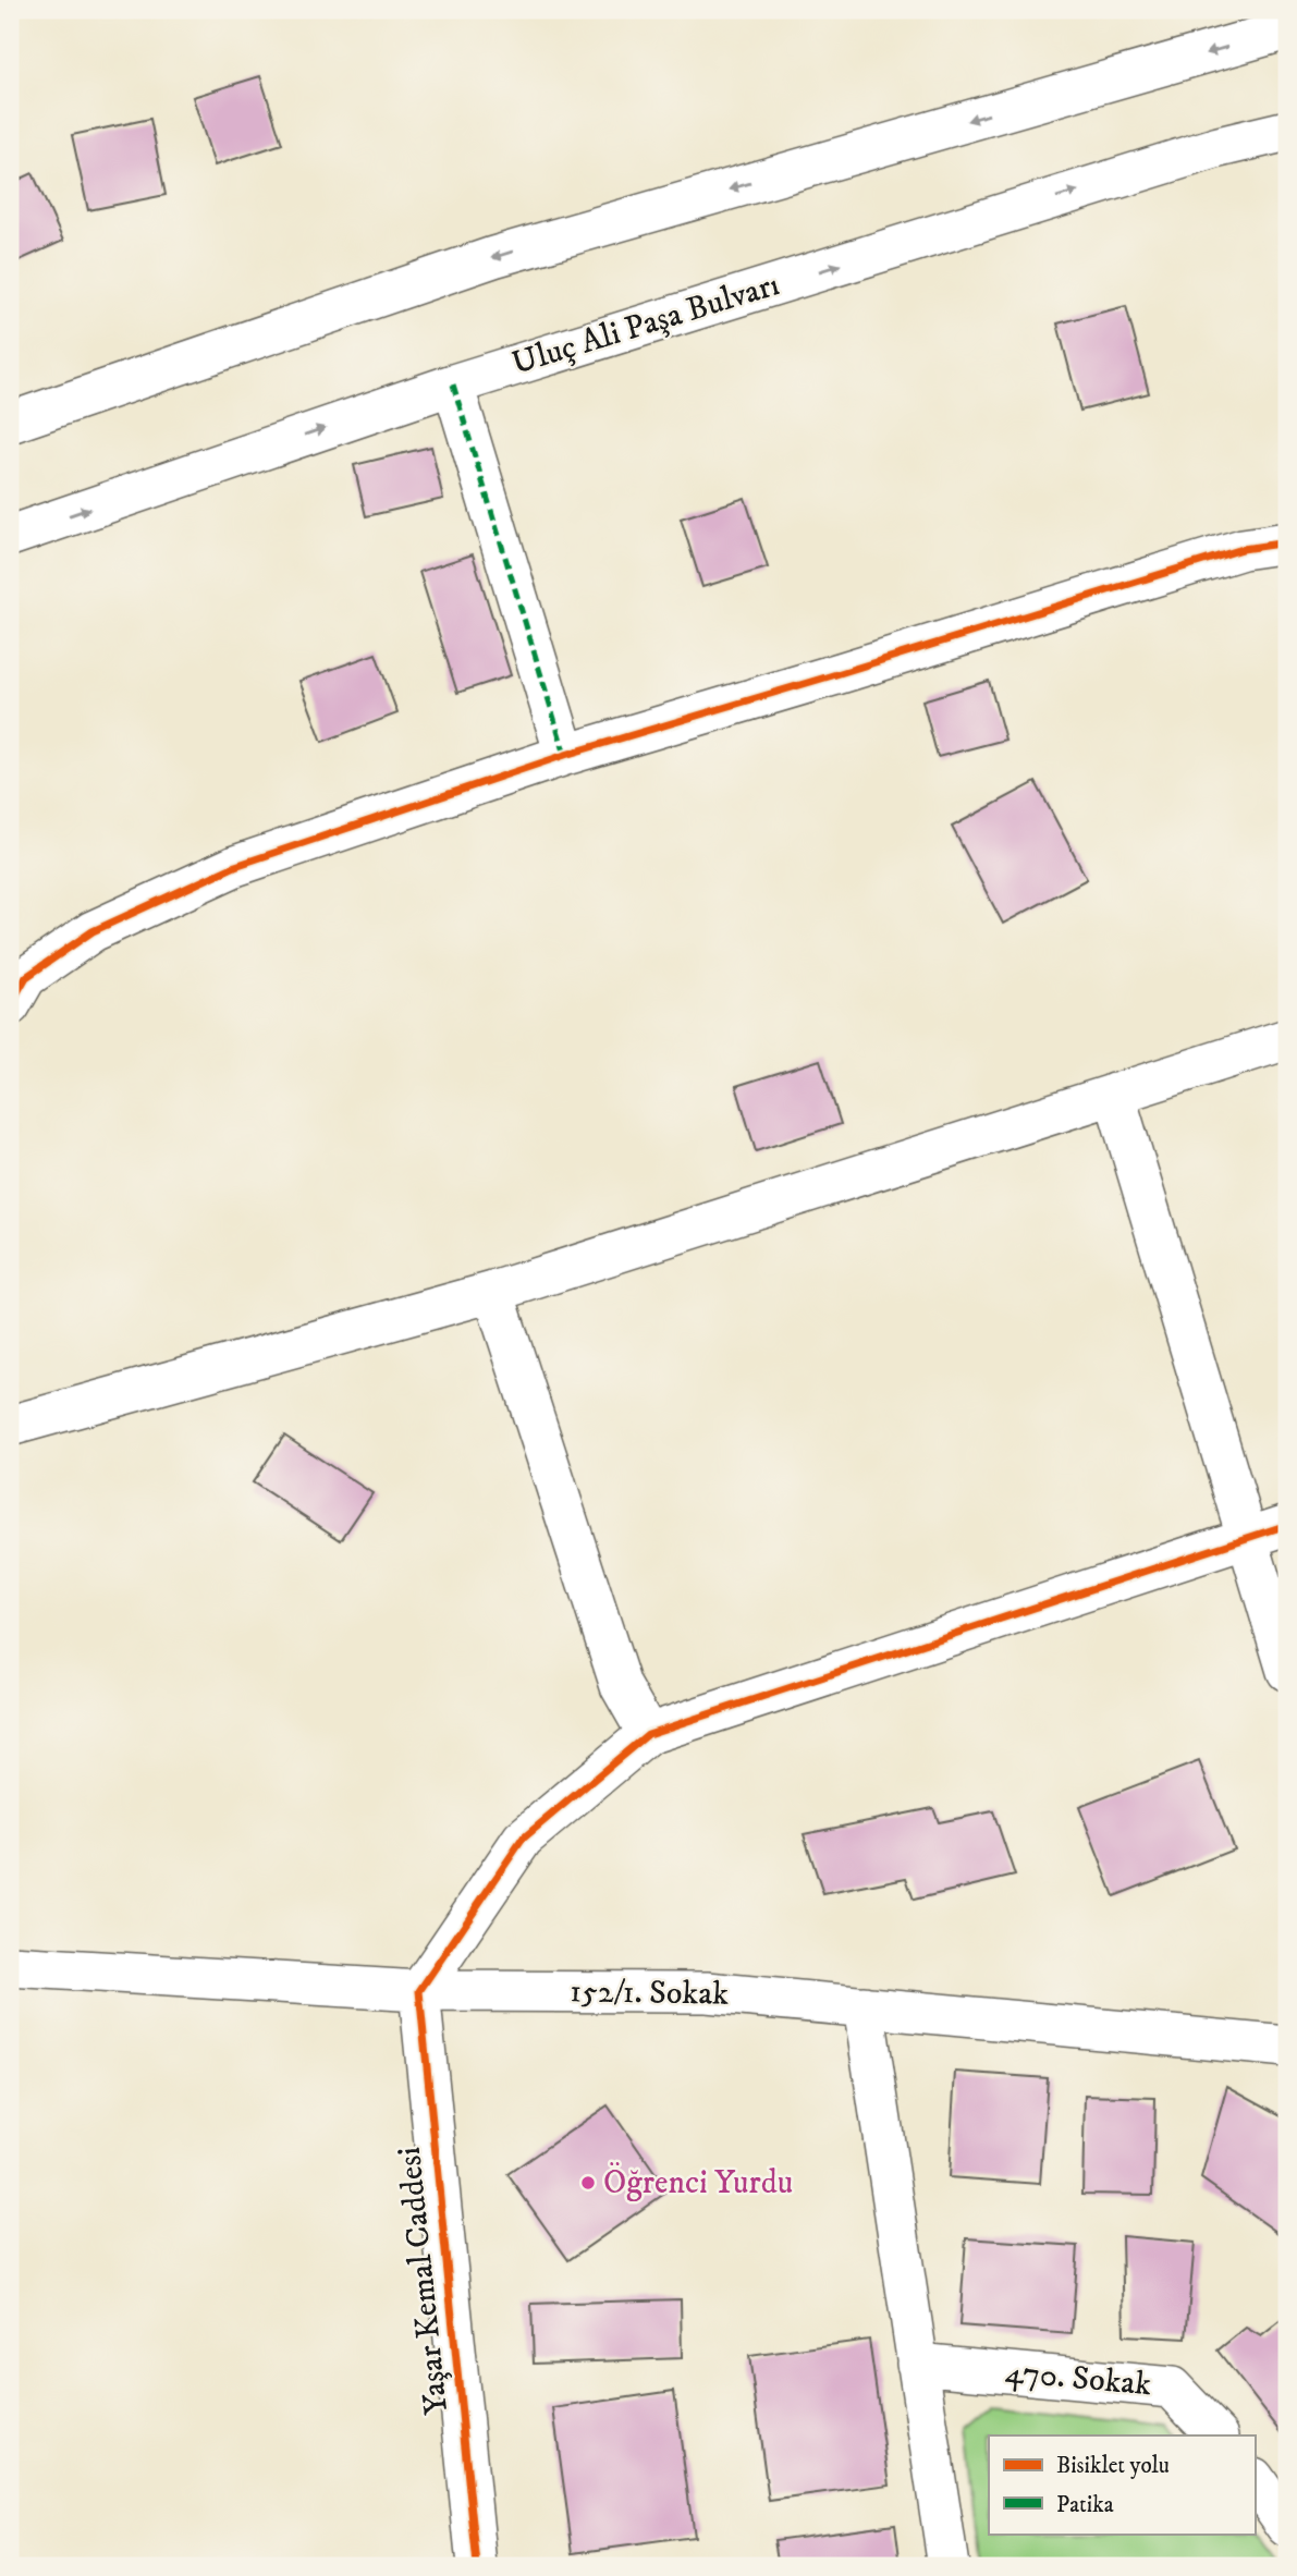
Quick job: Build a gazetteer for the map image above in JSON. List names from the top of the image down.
{
  "streets": {
    "street": [
      "Uluç Ali Paşa Bulvarı",
      "152/1. Sokak",
      "Yaşar Kemal Caddesi",
      "470. Sokak"
    ]
  },
  "crossings": [
    ["152/1. Sokak", "Yaşar Kemal Caddesi"]
  ],
  "places": ["Öğrenci Yurdu"],
  "legend": ["Bisiklet yolu", "Patika"]
}
